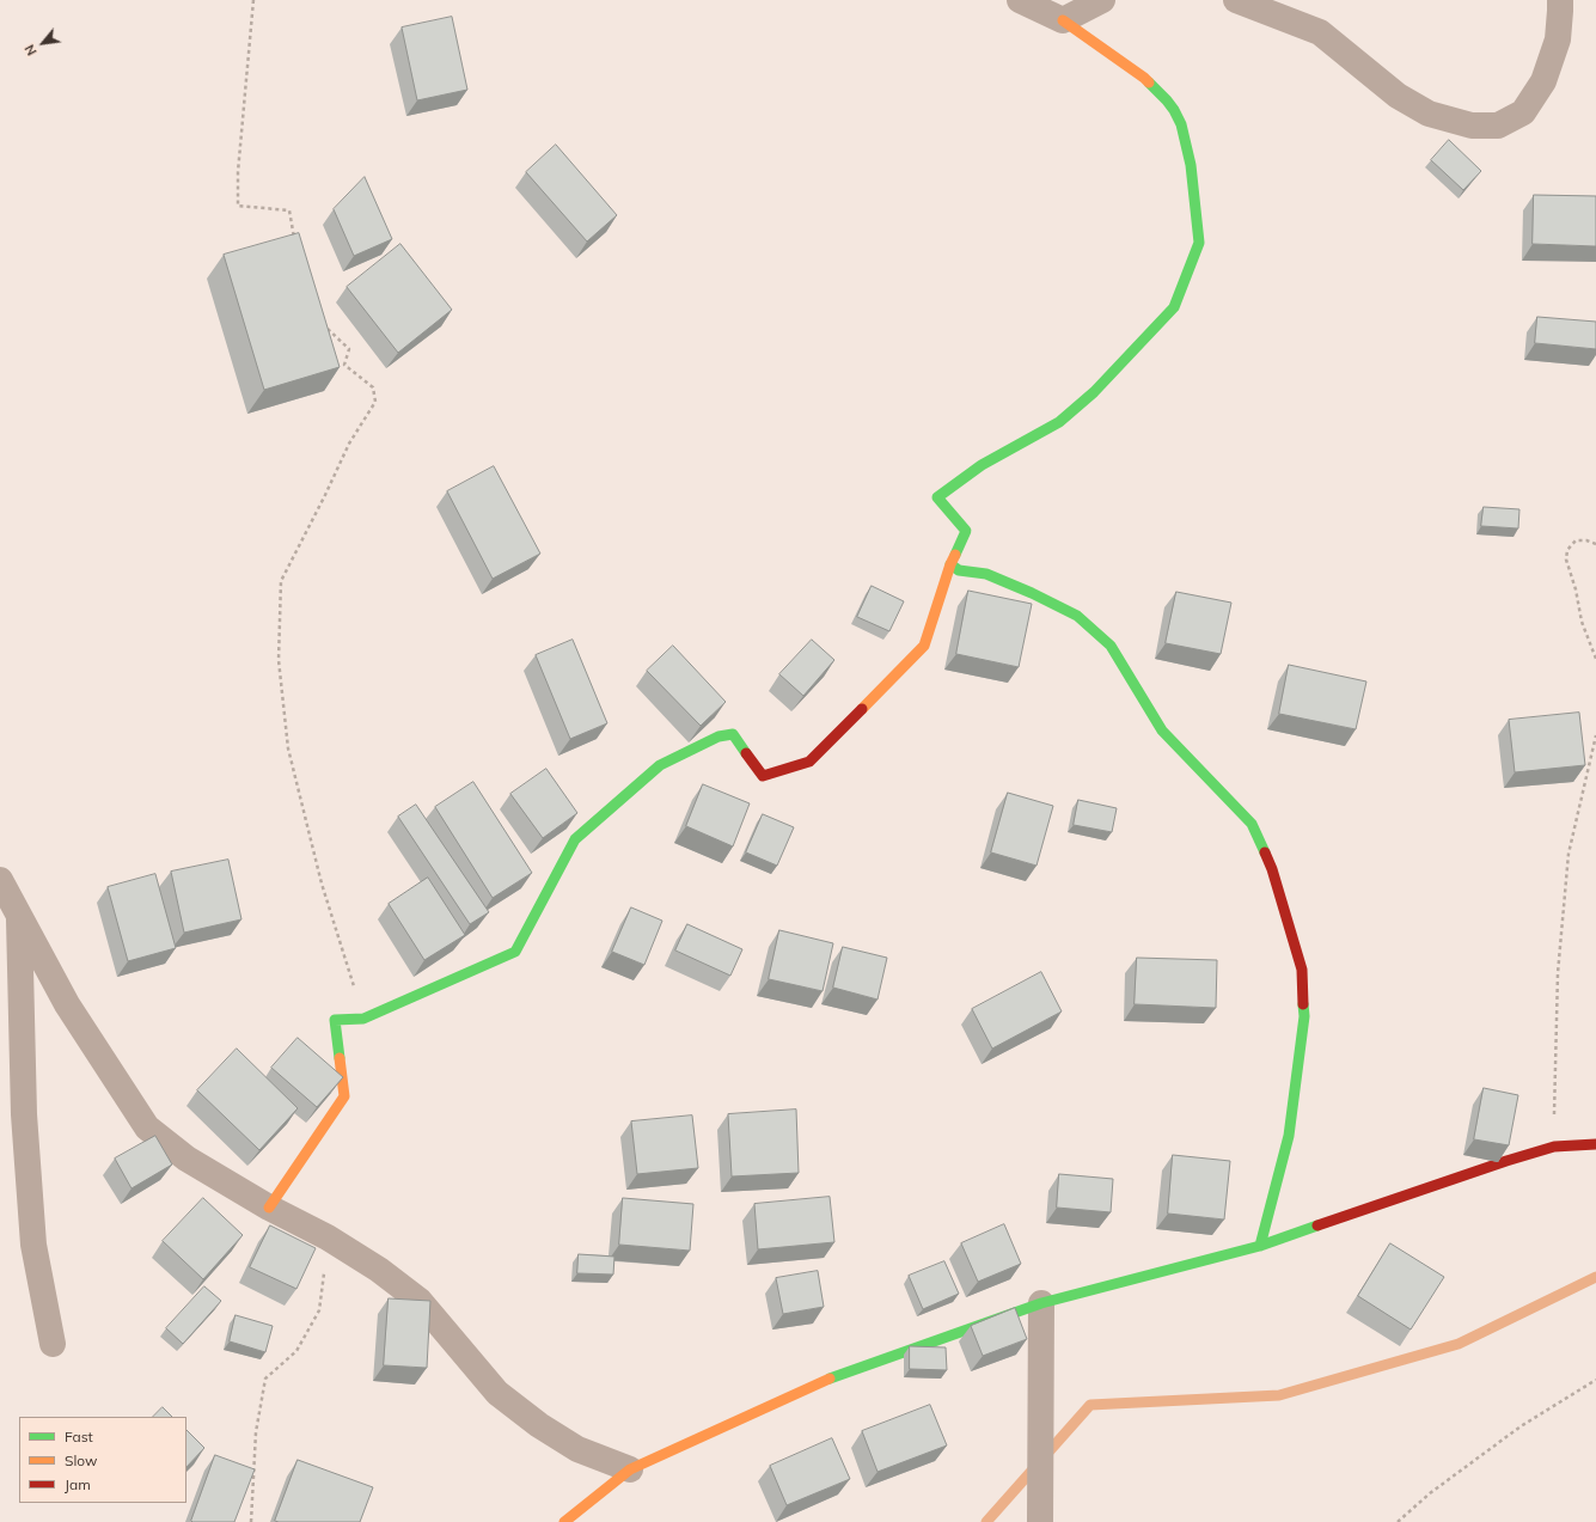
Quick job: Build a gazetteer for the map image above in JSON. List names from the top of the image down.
{
  "legend": ["Fast", "Slow", "Jam"],
  "north": "bottom left"
}
